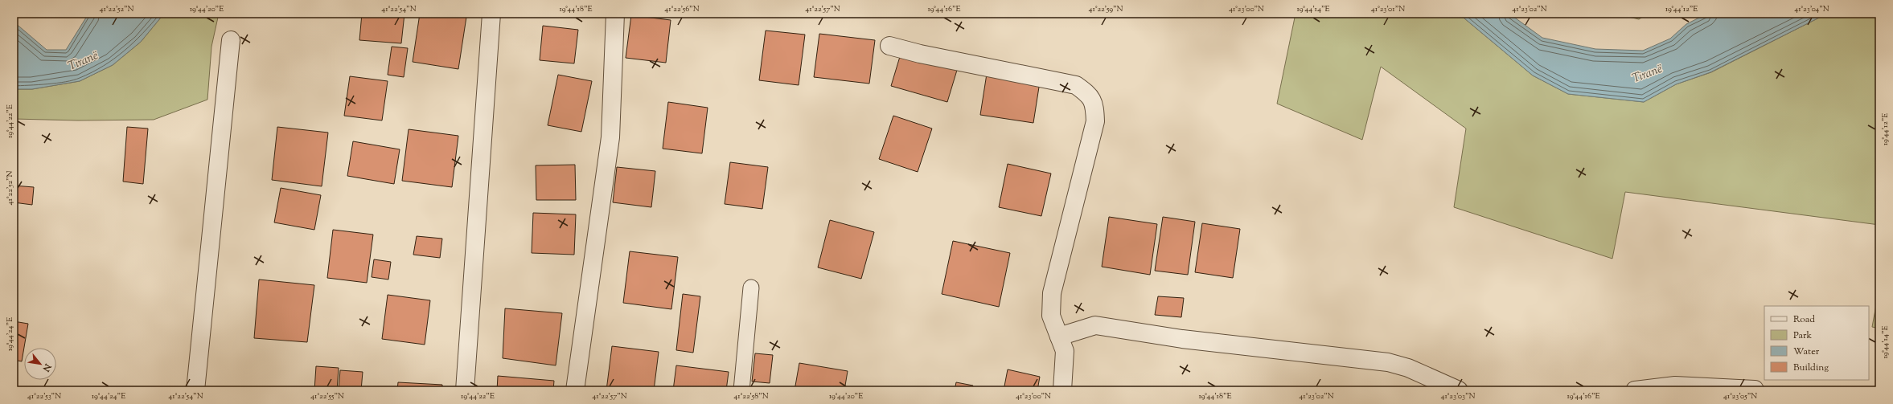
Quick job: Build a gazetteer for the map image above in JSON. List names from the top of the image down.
{
  "water": ["Tiranë"],
  "legend": [
    "Road",
    "Park",
    "Water",
    "Building"
  ],
  "north": "bottom right",
  "coordinates": [
    "41°22'52\"N",
    "19°44'20\"E",
    "41°22'54\"N",
    "19°44'18\"E",
    "41°22'56\"N",
    "41°22'57\"N",
    "19°44'16\"E",
    "41°22'59\"N",
    "41°23'00\"N",
    "19°44'14\"E",
    "41°23'01\"N",
    "41°23'02\"N",
    "19°44'12\"E",
    "41°23'04\"N",
    "19°44'22\"E",
    "19°44'24\"E",
    "41°22'53\"N",
    "41°22'55\"N",
    "41°22'58\"N",
    "41°23'03\"N",
    "41°23'05\"N"
  ]
}
